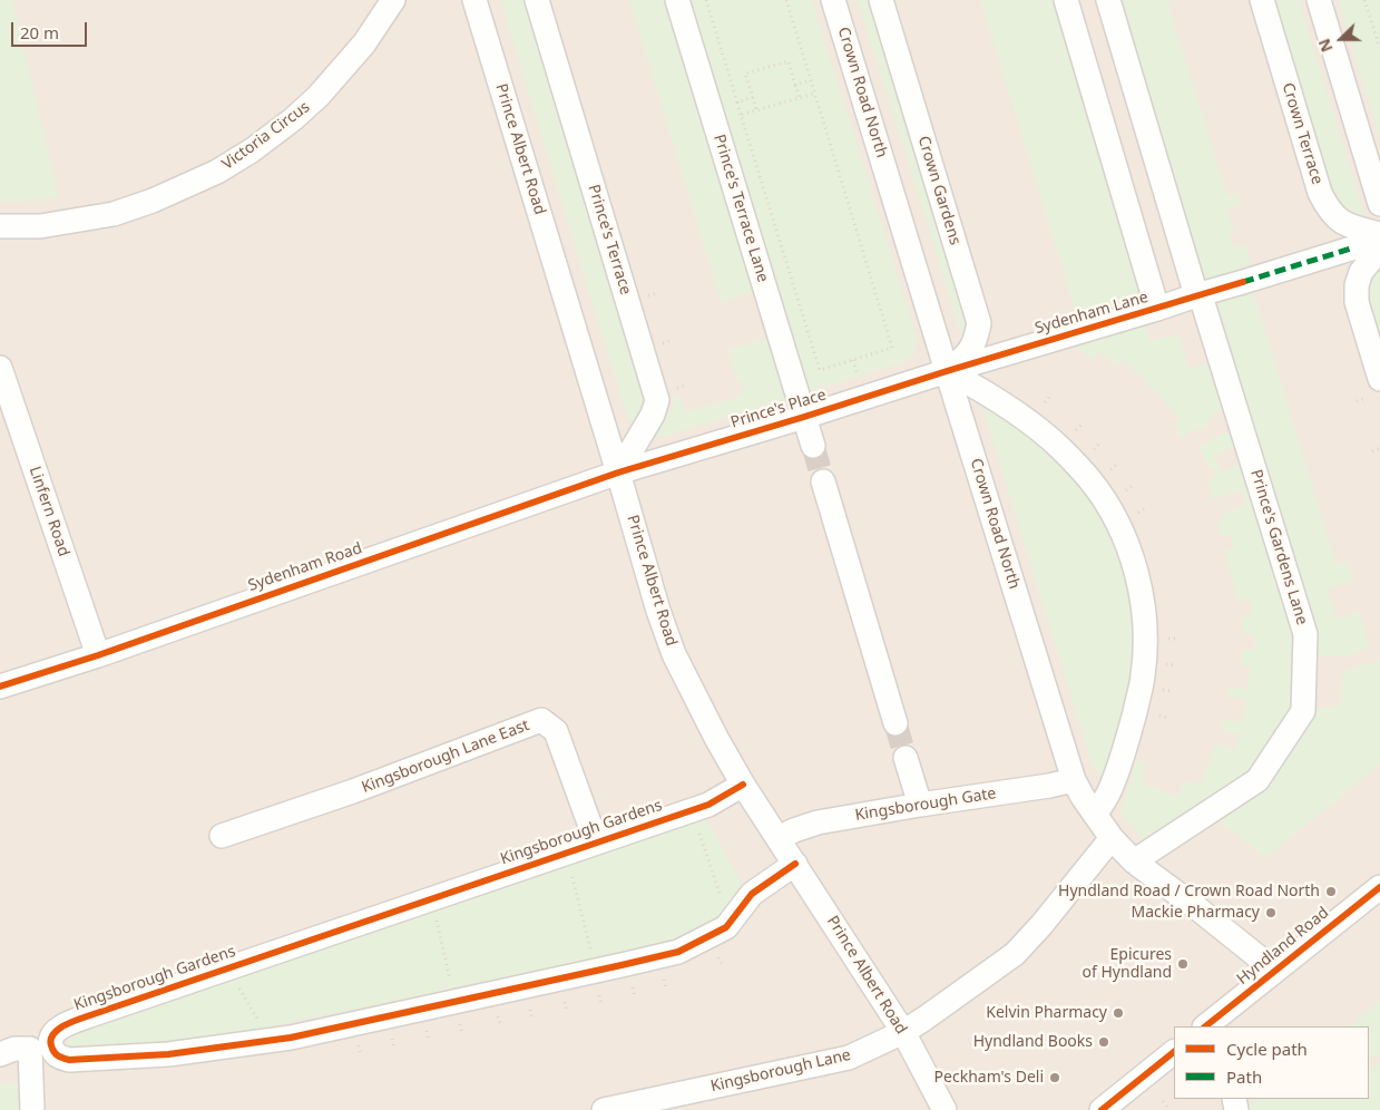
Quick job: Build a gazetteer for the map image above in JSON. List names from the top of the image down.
{
  "streets": {
    "street": [
      "Crown Road North",
      "Crown Terrace",
      "Victoria Circus",
      "Prince Albert Road",
      "Crown Gardens",
      "Prince's Terrace Lane",
      "Prince's Terrace",
      "Sydenham Lane",
      "Prince's Place",
      "Linfern Road",
      "Prince's Gardens Lane",
      "Sydenham Road",
      "Kingsborough Lane East",
      "Kingsborough Gate",
      "Kingsborough Gardens",
      "Hyndland Road",
      "Kingsborough Lane"
    ]
  },
  "crossings": [
    ["Crown Road North", "Crown Gardens"],
    ["Crown Road North", "Sydenham Lane"],
    ["Crown Road North", "Prince's Place"],
    ["Crown Road North", "Prince's Gardens Lane"],
    ["Crown Road North", "Kingsborough Gate"],
    ["Crown Road North", "Hyndland Road"],
    ["Crown Road North", "Kingsborough Lane"],
    ["Prince Albert Road", "Prince's Terrace"],
    ["Prince Albert Road", "Prince's Place"],
    ["Prince Albert Road", "Sydenham Road"],
    ["Prince Albert Road", "Kingsborough Gate"],
    ["Prince Albert Road", "Kingsborough Gardens"],
    ["Prince Albert Road", "Kingsborough Lane"],
    ["Crown Gardens", "Sydenham Lane"],
    ["Crown Gardens", "Prince's Place"],
    ["Prince's Terrace Lane", "Prince's Place"],
    ["Prince's Terrace", "Prince's Place"],
    ["Prince's Terrace", "Sydenham Road"],
    ["Sydenham Lane", "Prince's Place"],
    ["Sydenham Lane", "Prince's Gardens Lane"],
    ["Prince's Place", "Sydenham Road"],
    ["Linfern Road", "Sydenham Road"],
    ["Kingsborough Lane East", "Kingsborough Gardens"]
  ],
  "places": [
    "Hyndland Road / Crown Road North",
    "Mackie Pharmacy",
    "Epicures of Hyndland",
    "Kelvin Pharmacy",
    "Hyndland Books",
    "Peckham's Deli"
  ],
  "legend": ["Cycle path", "Path"],
  "scale_bar": "20 m",
  "north": "left"
}
